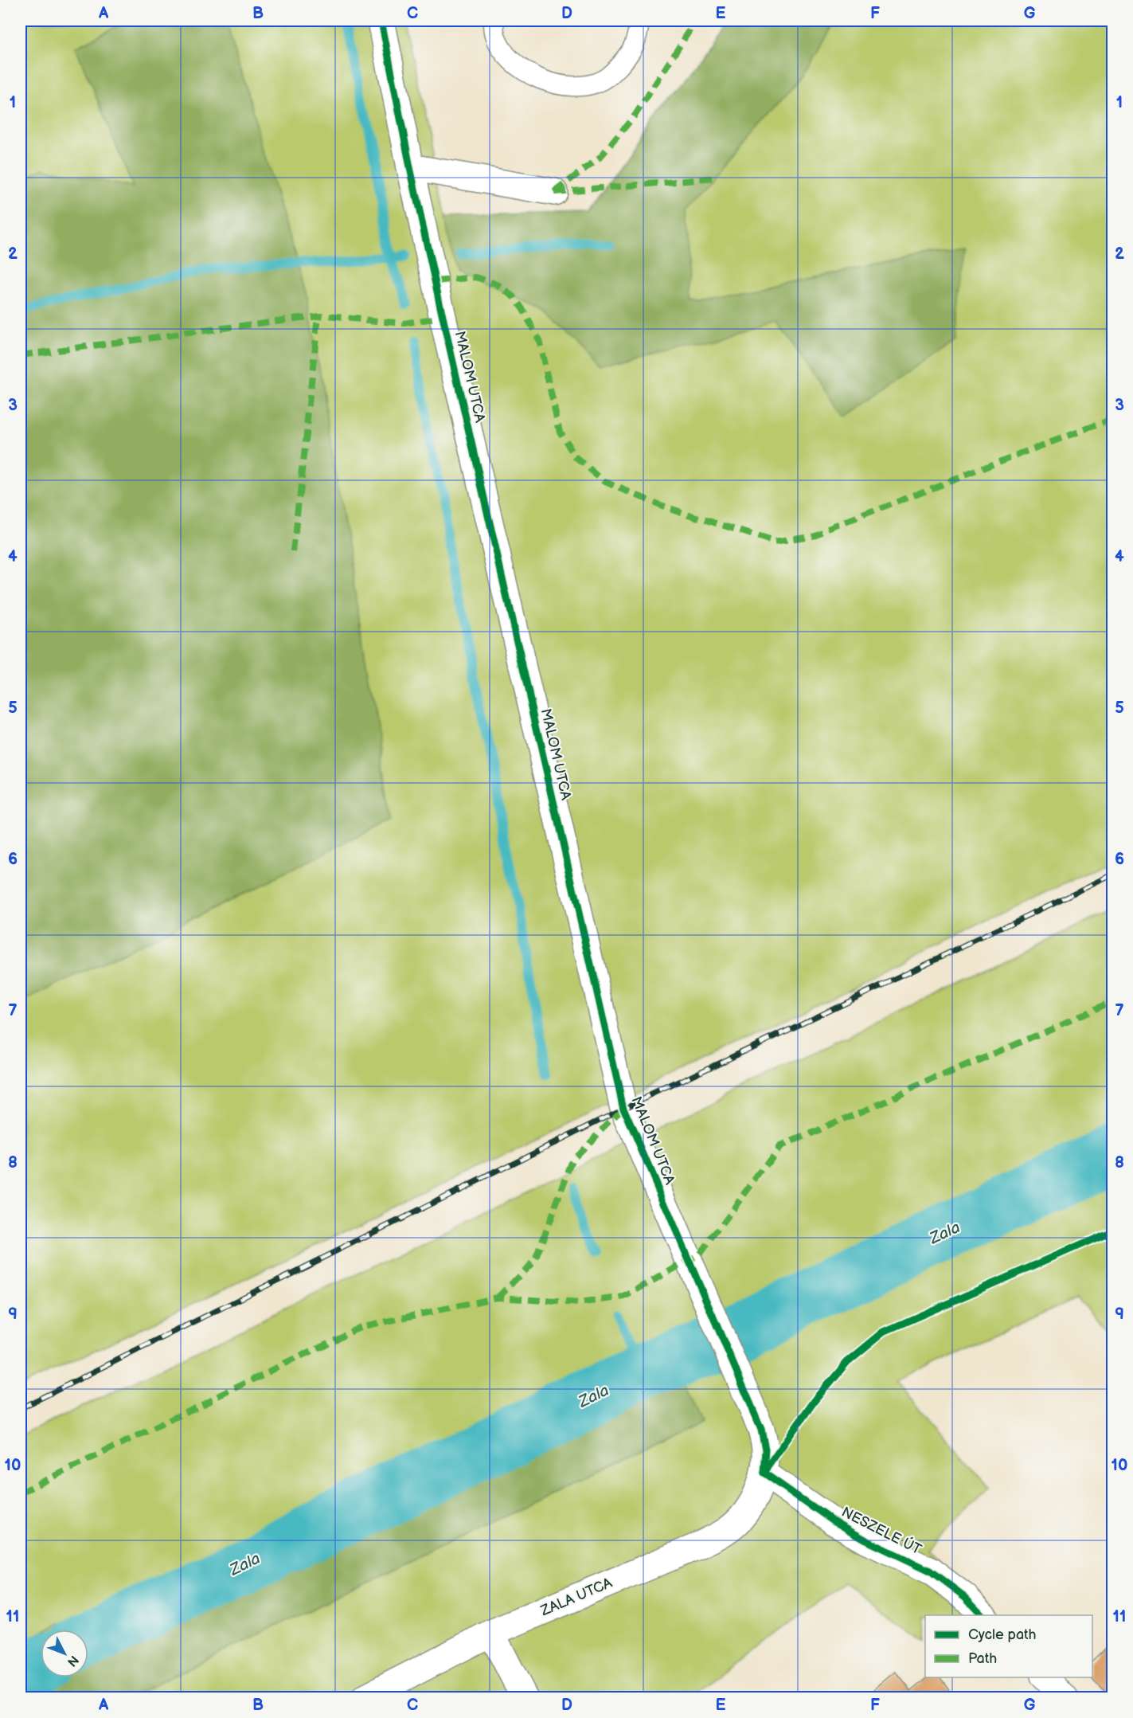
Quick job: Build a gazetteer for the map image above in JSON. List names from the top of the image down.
{
  "streets": {
    "street": ["MALOM UTCA", "NESZELE ÚT", "ZALA UTCA"]
  },
  "crossings": [
    ["MALOM UTCA", "NESZELE ÚT"],
    ["MALOM UTCA", "ZALA UTCA"],
    ["NESZELE ÚT", "ZALA UTCA"]
  ],
  "water": ["Zala"],
  "legend": ["Cycle path", "Path"],
  "north": "bottom right",
  "grid": {
    "columns": [
      "A",
      "B",
      "C",
      "D",
      "E",
      "F",
      "G"
    ],
    "rows": [
      "1",
      "2",
      "3",
      "4",
      "5",
      "6",
      "7",
      "8",
      "9",
      "10",
      "11"
    ]
  }
}
